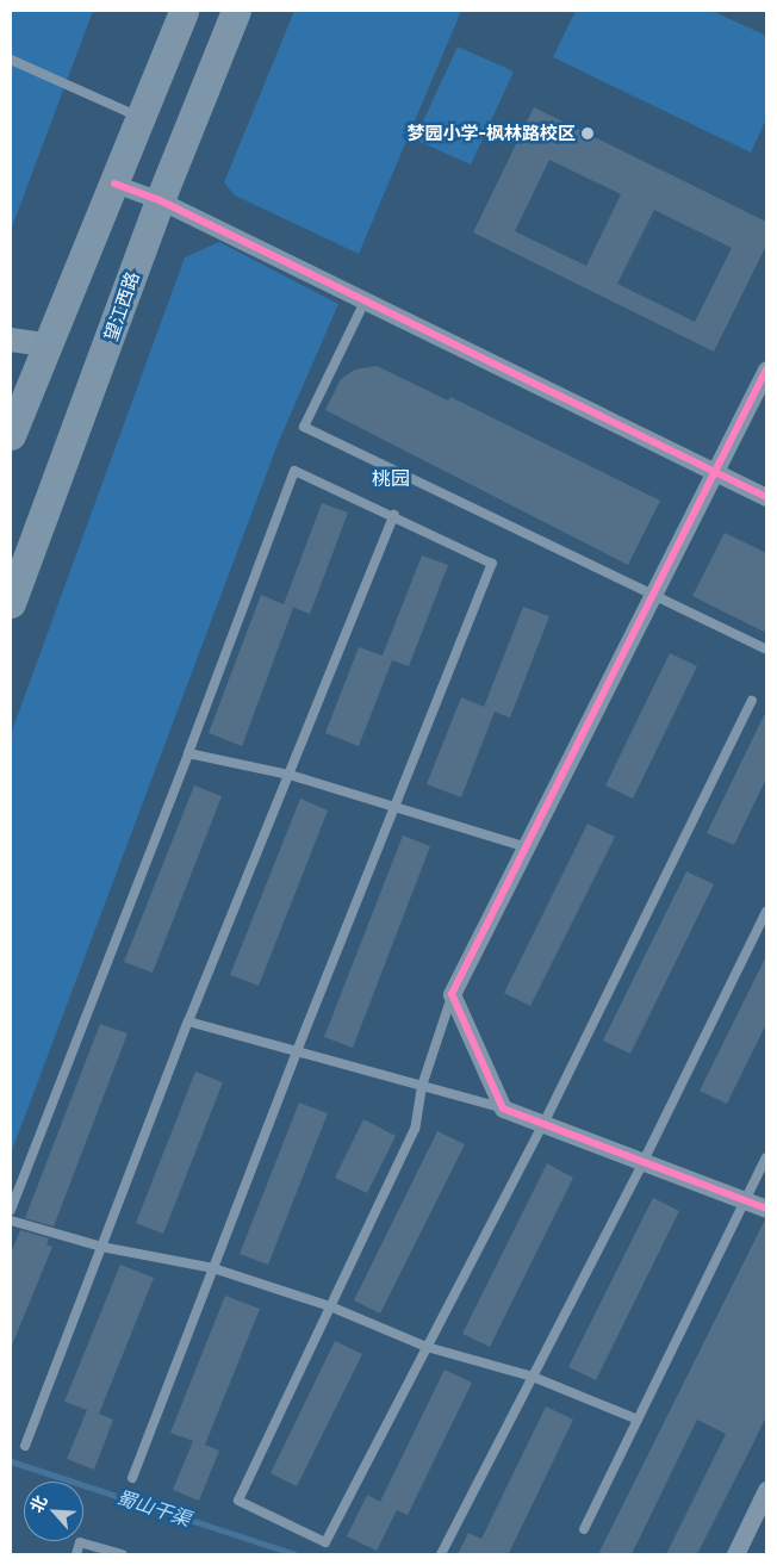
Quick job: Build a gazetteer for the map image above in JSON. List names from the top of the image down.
{
  "streets": {
    "main road": ["望江西路"]
  },
  "districts": ["桃园"],
  "water": ["蜀山干渠"],
  "places": ["梦园小学-枫林路校区"],
  "north": "top left"
}
